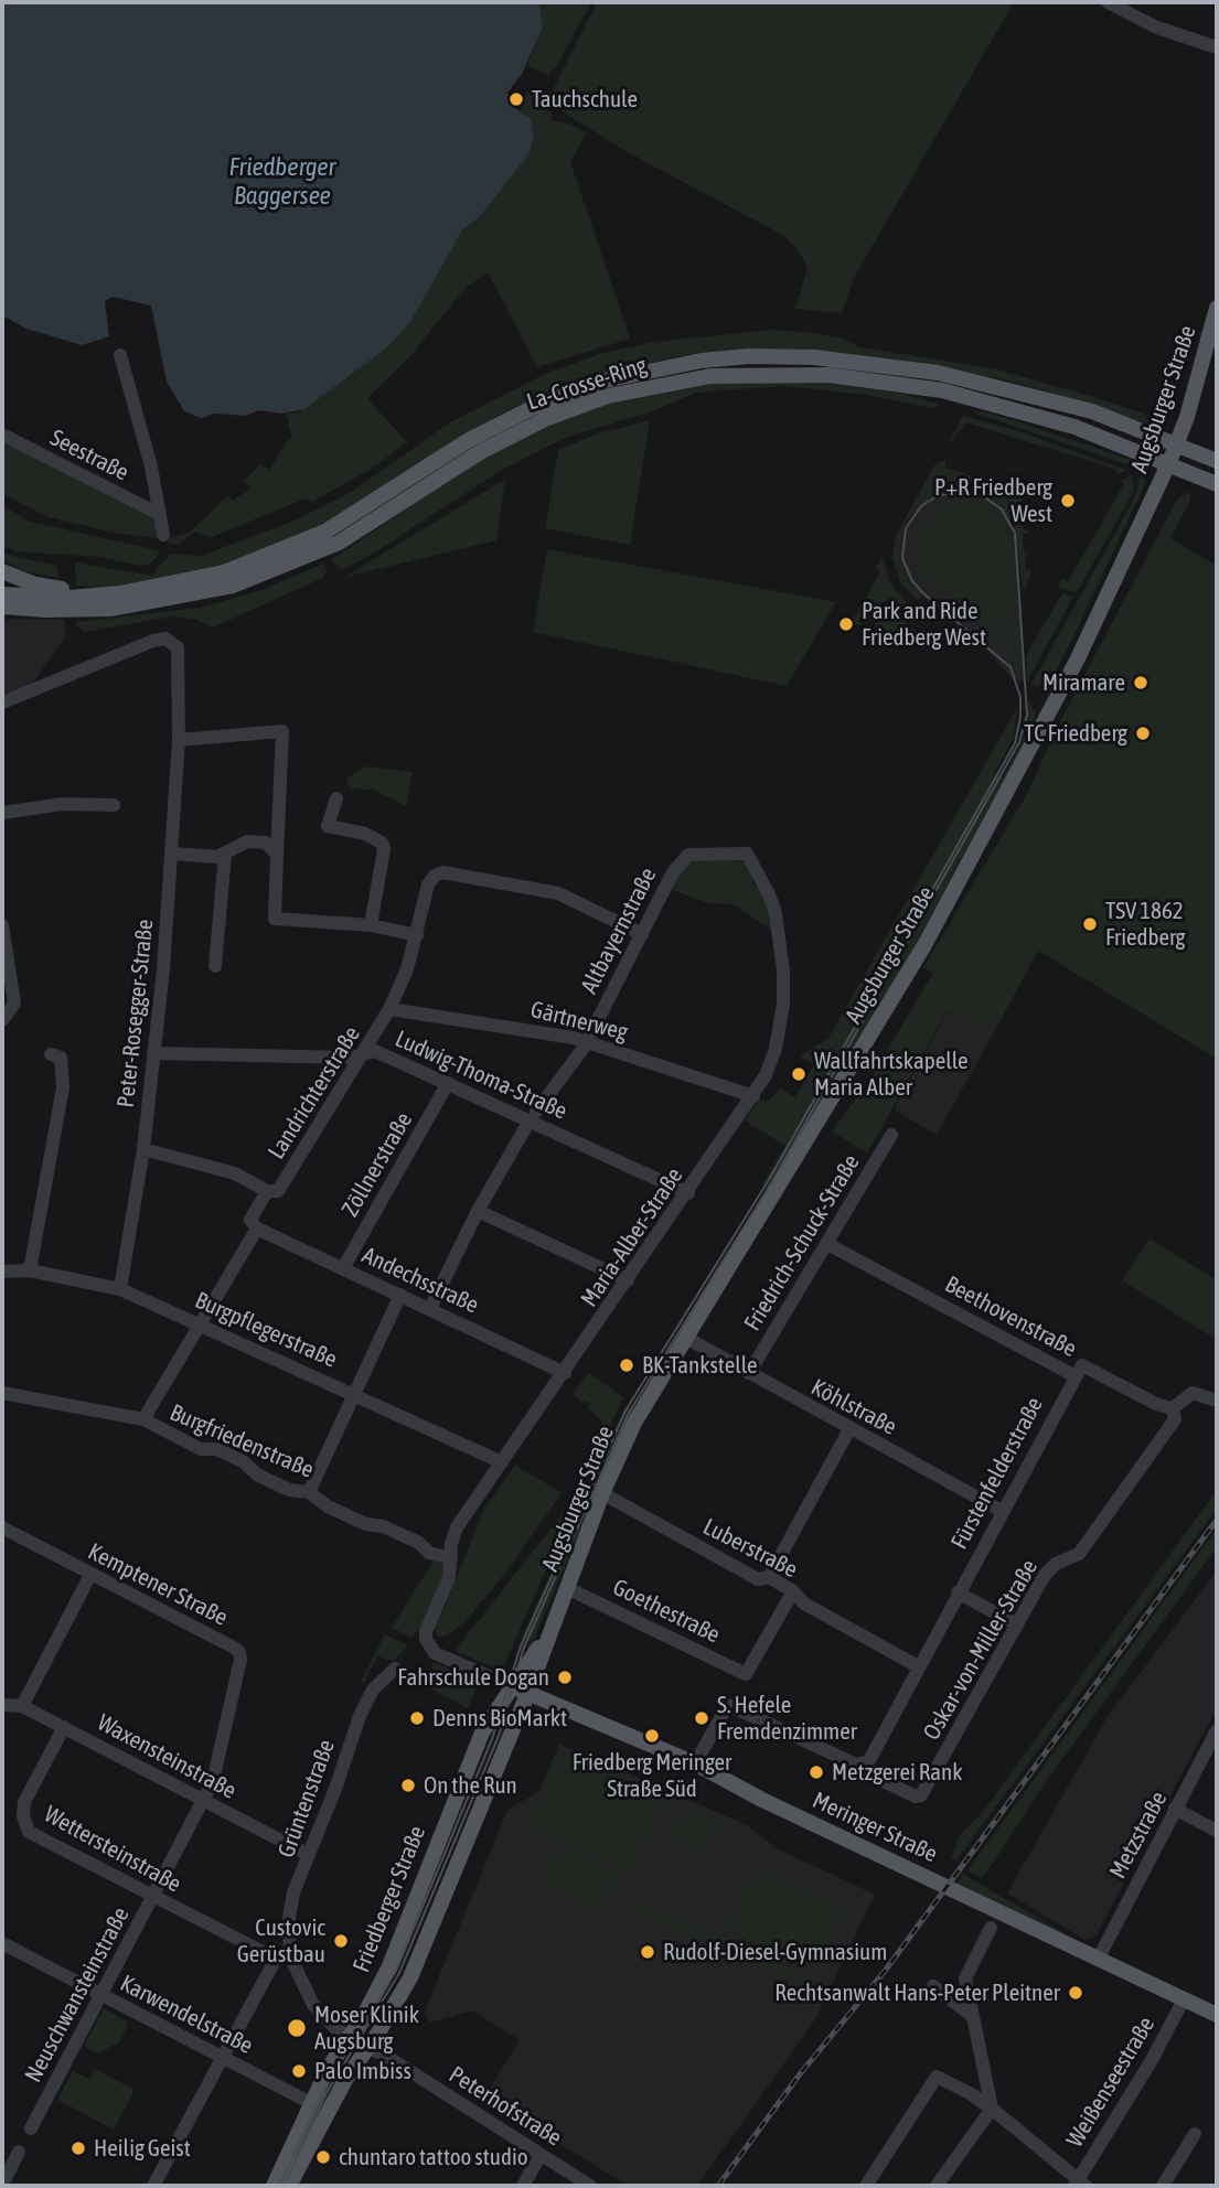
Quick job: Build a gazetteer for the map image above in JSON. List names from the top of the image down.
{
  "streets": {
    "main road": [
      "La-Crosse-Ring",
      "Augsburger Straße",
      "Meringer Straße",
      "Friedberger Straße"
    ],
    "street": [
      "Seestraße",
      "Altbayernstraße",
      "Peter-Rosegger-Straße",
      "Gärtnerweg",
      "Ludwig-Thoma-Straße",
      "Landrichterstraße",
      "Zöllnerstraße",
      "Maria-Alber-Straße",
      "Friedrich-Schuck-Straße",
      "Andechsstraße",
      "Beethovenstraße",
      "Burgpflegerstraße",
      "Köhlstraße",
      "Burgfriedenstraße",
      "Fürstenfelderstraße",
      "Luberstraße",
      "Kemptener Straße",
      "Goethestraße",
      "Oskar-von-Miller-Straße",
      "Waxensteinstraße",
      "Grüntenstraße",
      "Metzstraße",
      "Wettersteinstraße",
      "Neuschwansteinstraße",
      "Karwendelstraße",
      "Weißenseestraße",
      "Peterhofstraße"
    ]
  },
  "crossings": [
    ["La-Crosse-Ring", "Augsburger Straße"],
    ["Augsburger Straße", "Köhlstraße"],
    ["Augsburger Straße", "Luberstraße"],
    ["Augsburger Straße", "Goethestraße"],
    ["Augsburger Straße", "Meringer Straße"],
    ["Augsburger Straße", "Friedberger Straße"],
    ["Altbayernstraße", "Gärtnerweg"],
    ["Altbayernstraße", "Ludwig-Thoma-Straße"],
    ["Altbayernstraße", "Landrichterstraße"],
    ["Altbayernstraße", "Maria-Alber-Straße"],
    ["Altbayernstraße", "Andechsstraße"],
    ["Peter-Rosegger-Straße", "Ludwig-Thoma-Straße"],
    ["Peter-Rosegger-Straße", "Burgpflegerstraße"],
    ["Gärtnerweg", "Landrichterstraße"],
    ["Gärtnerweg", "Maria-Alber-Straße"],
    ["Ludwig-Thoma-Straße", "Landrichterstraße"],
    ["Ludwig-Thoma-Straße", "Zöllnerstraße"],
    ["Ludwig-Thoma-Straße", "Maria-Alber-Straße"],
    ["Landrichterstraße", "Andechsstraße"],
    ["Landrichterstraße", "Burgpflegerstraße"],
    ["Landrichterstraße", "Burgfriedenstraße"],
    ["Zöllnerstraße", "Andechsstraße"],
    ["Maria-Alber-Straße", "Andechsstraße"],
    ["Maria-Alber-Straße", "Burgpflegerstraße"],
    ["Maria-Alber-Straße", "Burgfriedenstraße"],
    ["Maria-Alber-Straße", "Meringer Straße"],
    ["Maria-Alber-Straße", "Friedberger Straße"],
    ["Friedrich-Schuck-Straße", "Beethovenstraße"],
    ["Friedrich-Schuck-Straße", "Köhlstraße"],
    ["Beethovenstraße", "Fürstenfelderstraße"],
    ["Beethovenstraße", "Oskar-von-Miller-Straße"],
    ["Köhlstraße", "Fürstenfelderstraße"],
    ["Fürstenfelderstraße", "Luberstraße"],
    ["Fürstenfelderstraße", "Oskar-von-Miller-Straße"],
    ["Luberstraße", "Goethestraße"],
    ["Kemptener Straße", "Waxensteinstraße"],
    ["Kemptener Straße", "Neuschwansteinstraße"],
    ["Waxensteinstraße", "Grüntenstraße"],
    ["Waxensteinstraße", "Wettersteinstraße"],
    ["Waxensteinstraße", "Neuschwansteinstraße"],
    ["Grüntenstraße", "Wettersteinstraße"],
    ["Grüntenstraße", "Friedberger Straße"],
    ["Grüntenstraße", "Karwendelstraße"],
    ["Grüntenstraße", "Peterhofstraße"],
    ["Meringer Straße", "Metzstraße"],
    ["Meringer Straße", "Friedberger Straße"],
    ["Meringer Straße", "Weißenseestraße"],
    ["Wettersteinstraße", "Neuschwansteinstraße"],
    ["Friedberger Straße", "Karwendelstraße"],
    ["Friedberger Straße", "Peterhofstraße"],
    ["Neuschwansteinstraße", "Karwendelstraße"]
  ],
  "water": ["Friedberger Baggersee"],
  "places": [
    "Tauchschule",
    "P+R Friedberg West",
    "Park and Ride Friedberg West",
    "Miramare",
    "TC Friedberg",
    "TSV 1862 Friedberg",
    "Wallfahrtskapelle Maria Alber",
    "BK-Tankstelle",
    "Fahrschule Dogan",
    "Denns BioMarkt",
    "S. Hefele Fremdenzimmer",
    "Friedberg Meringer Straße Süd",
    "Metzgerei Rank",
    "On the Run",
    "Custovic Gerüstbau",
    "Rudolf-Diesel-Gymnasium",
    "Rechtsanwalt Hans-Peter Pleitner",
    "Moser Klinik Augsburg",
    "Palo Imbiss",
    "Heilig Geist",
    "chuntaro tattoo studio"
  ]
}
